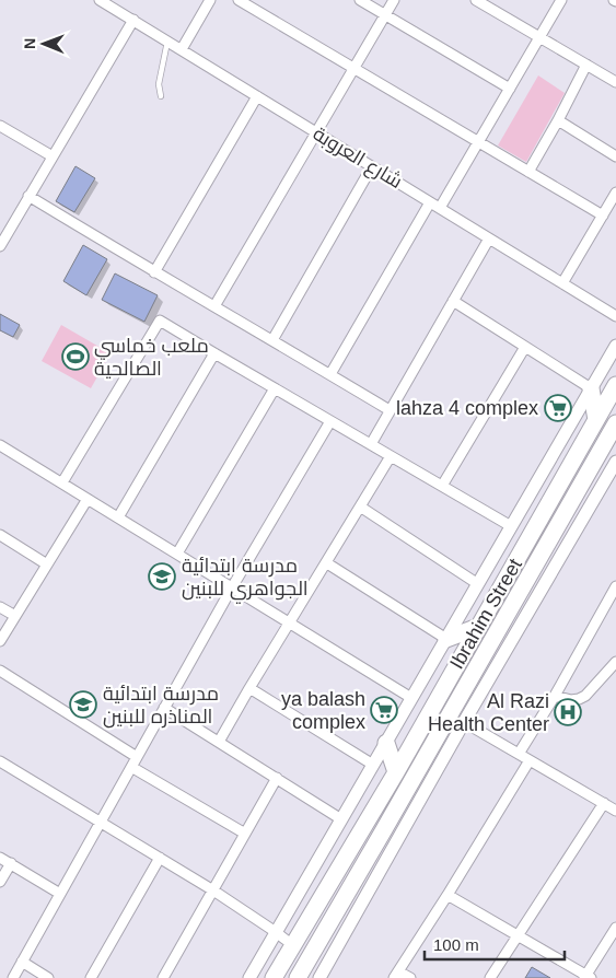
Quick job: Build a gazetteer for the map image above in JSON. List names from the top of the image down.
{
  "streets": {
    "main road": ["Ibrahim Street"],
    "street": ["شارع العروبة"]
  },
  "places": {
    "sports": ["ملعب خماسي الصالحية"],
    "supermarket": ["lahza 4 complex", "ya balash complex"],
    "school or university": ["مدرسة ابتدائية الجواهري للبنين", "مدرسة ابتدائية المناذره للبنين"],
    "hospital": ["Al Razi Health Center"]
  },
  "scale_bar": "100 m",
  "north": "left"
}
